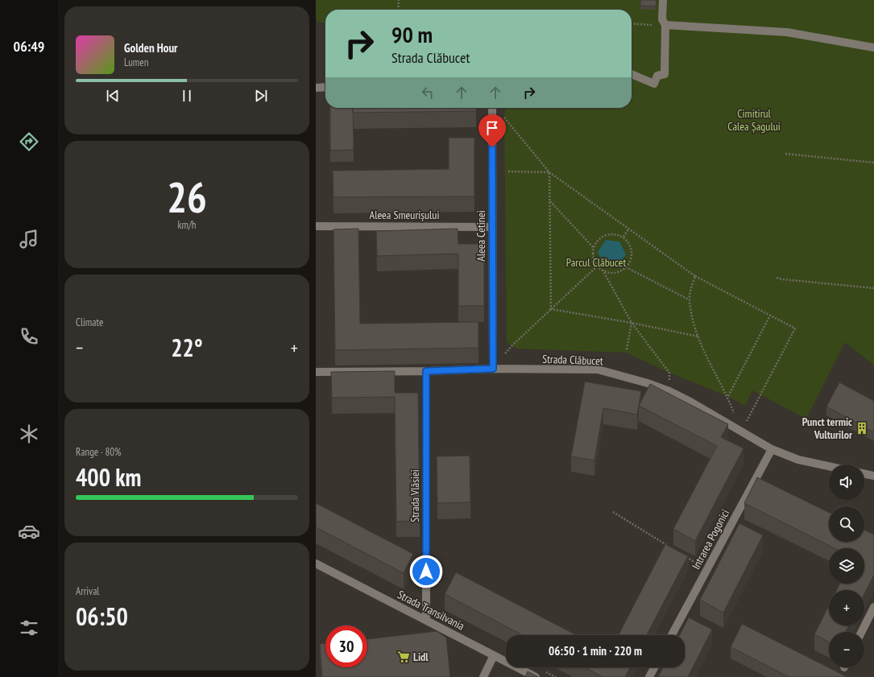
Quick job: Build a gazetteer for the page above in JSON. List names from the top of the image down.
{
  "streets": {
    "street": [
      "Aleea Smeurișului",
      "Aleea Cetinei",
      "Strada Clăbucet",
      "Strada Vlăsiei",
      "Intrarea Pogonici",
      "Strada Transilvania"
    ]
  },
  "crossings": [
    ["Aleea Smeurișului", "Aleea Cetinei"],
    ["Aleea Cetinei", "Strada Clăbucet"],
    ["Strada Clăbucet", "Strada Vlăsiei"],
    ["Strada Clăbucet", "Intrarea Pogonici"],
    ["Strada Vlăsiei", "Strada Transilvania"]
  ],
  "parks": ["Cimitirul Calea Șagului", "Parcul Clăbucet"],
  "places": {
    "building": ["Punct termic Vulturilor"],
    "supermarket": ["Lidl"]
  },
  "page": {
    "tabs": "06:49",
    "turn": ["90 m", "Strada Clăbucet"],
    "song": ["Golden Hour", "Lumen"],
    "tile": [
      ["26", "km/h"],
      "Climate",
      ["Range · 80%", "400 km"],
      ["Arrival", "06:50"]
    ],
    "heat": ["−", "22°", "+"],
    "map_buttons": ["+", "−"],
    "limit": "30",
    "trip": "06:50 · 1 min · 220 m"
  }
}
